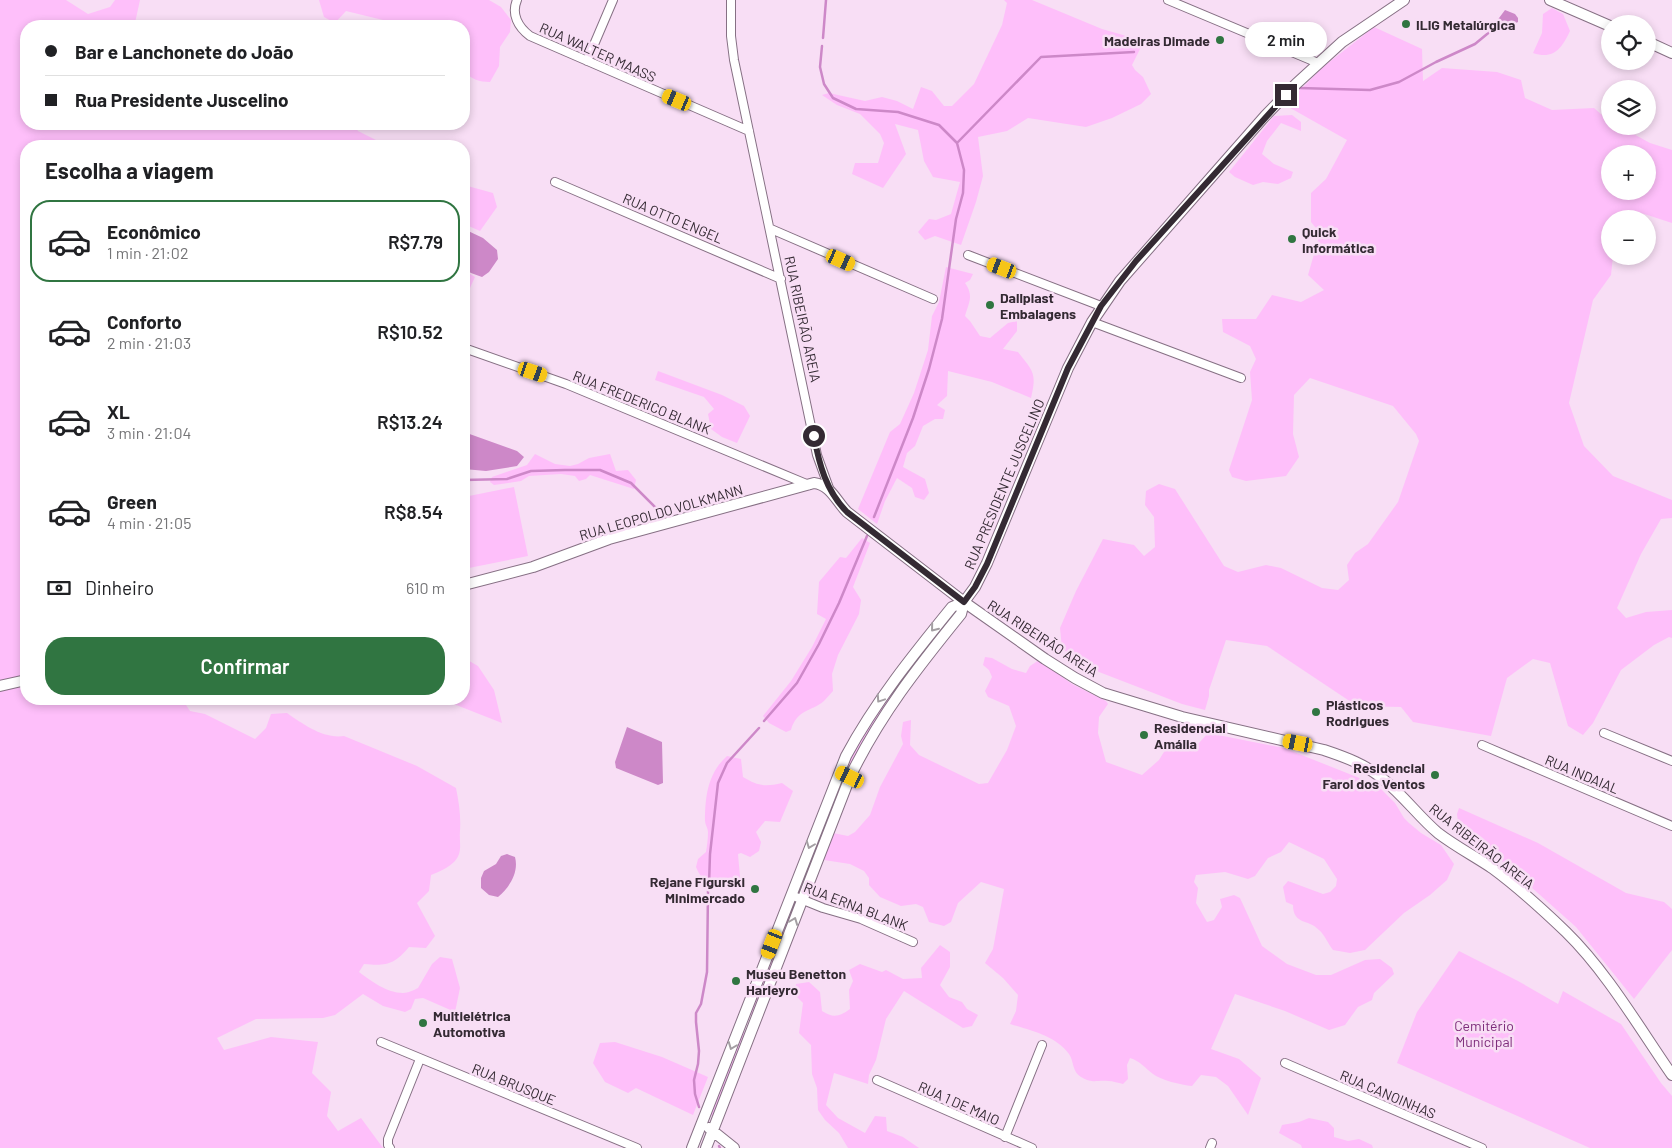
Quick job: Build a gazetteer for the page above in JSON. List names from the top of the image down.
{
  "streets": {
    "street": [
      "RUA WALTER MAASS",
      "RUA OTTO ENGEL",
      "RUA RIBEIRÃO AREIA",
      "RUA FREDERICO BLANK",
      "RUA PRESIDENTE JUSCELINO",
      "RUA LEOPOLDO VOLKMANN",
      "RUA INDAIAL",
      "RUA ERNA BLANK",
      "RUA BRUSQUE",
      "RUA CANOINHAS",
      "RUA 1 DE MAIO"
    ]
  },
  "crossings": [
    ["RUA WALTER MAASS", "RUA RIBEIRÃO AREIA"],
    ["RUA OTTO ENGEL", "RUA RIBEIRÃO AREIA"],
    ["RUA RIBEIRÃO AREIA", "RUA PRESIDENTE JUSCELINO"],
    ["RUA FREDERICO BLANK", "RUA LEOPOLDO VOLKMANN"]
  ],
  "parks": ["Cemitério Municipal"],
  "places": [
    "ILIG Metalúrgica",
    "Madeiras Dimade",
    "Quick Informática",
    "Dallplast Embalagens",
    "Plásticos Rodrigues",
    "Residencial Amália",
    "Residencial Farol dos Ventos",
    "Rejane Figurski Minimercado",
    "Museu Benetton Harleyro",
    "Multielétrica Automotiva"
  ],
  "page": {
    "map_buttons": ["+", "−"],
    "banner": ["Bar e Lanchonete do João", "Rua Presidente Juscelino"],
    "bubble": "2 min",
    "heading": "Escolha a viagem",
    "list": [
      {
        "name": "Econômico",
        "note": "1 min · 21:02",
        "value": "R$7.79"
      },
      {
        "name": "Conforto",
        "note": "2 min · 21:03",
        "value": "R$10.52"
      },
      {
        "name": "XL",
        "note": "3 min · 21:04",
        "value": "R$13.24"
      },
      {
        "name": "Green",
        "note": "4 min · 21:05",
        "value": "R$8.54"
      }
    ],
    "pay": ["Dinheiro", "610 m"],
    "buttons": "Confirmar"
  }
}
